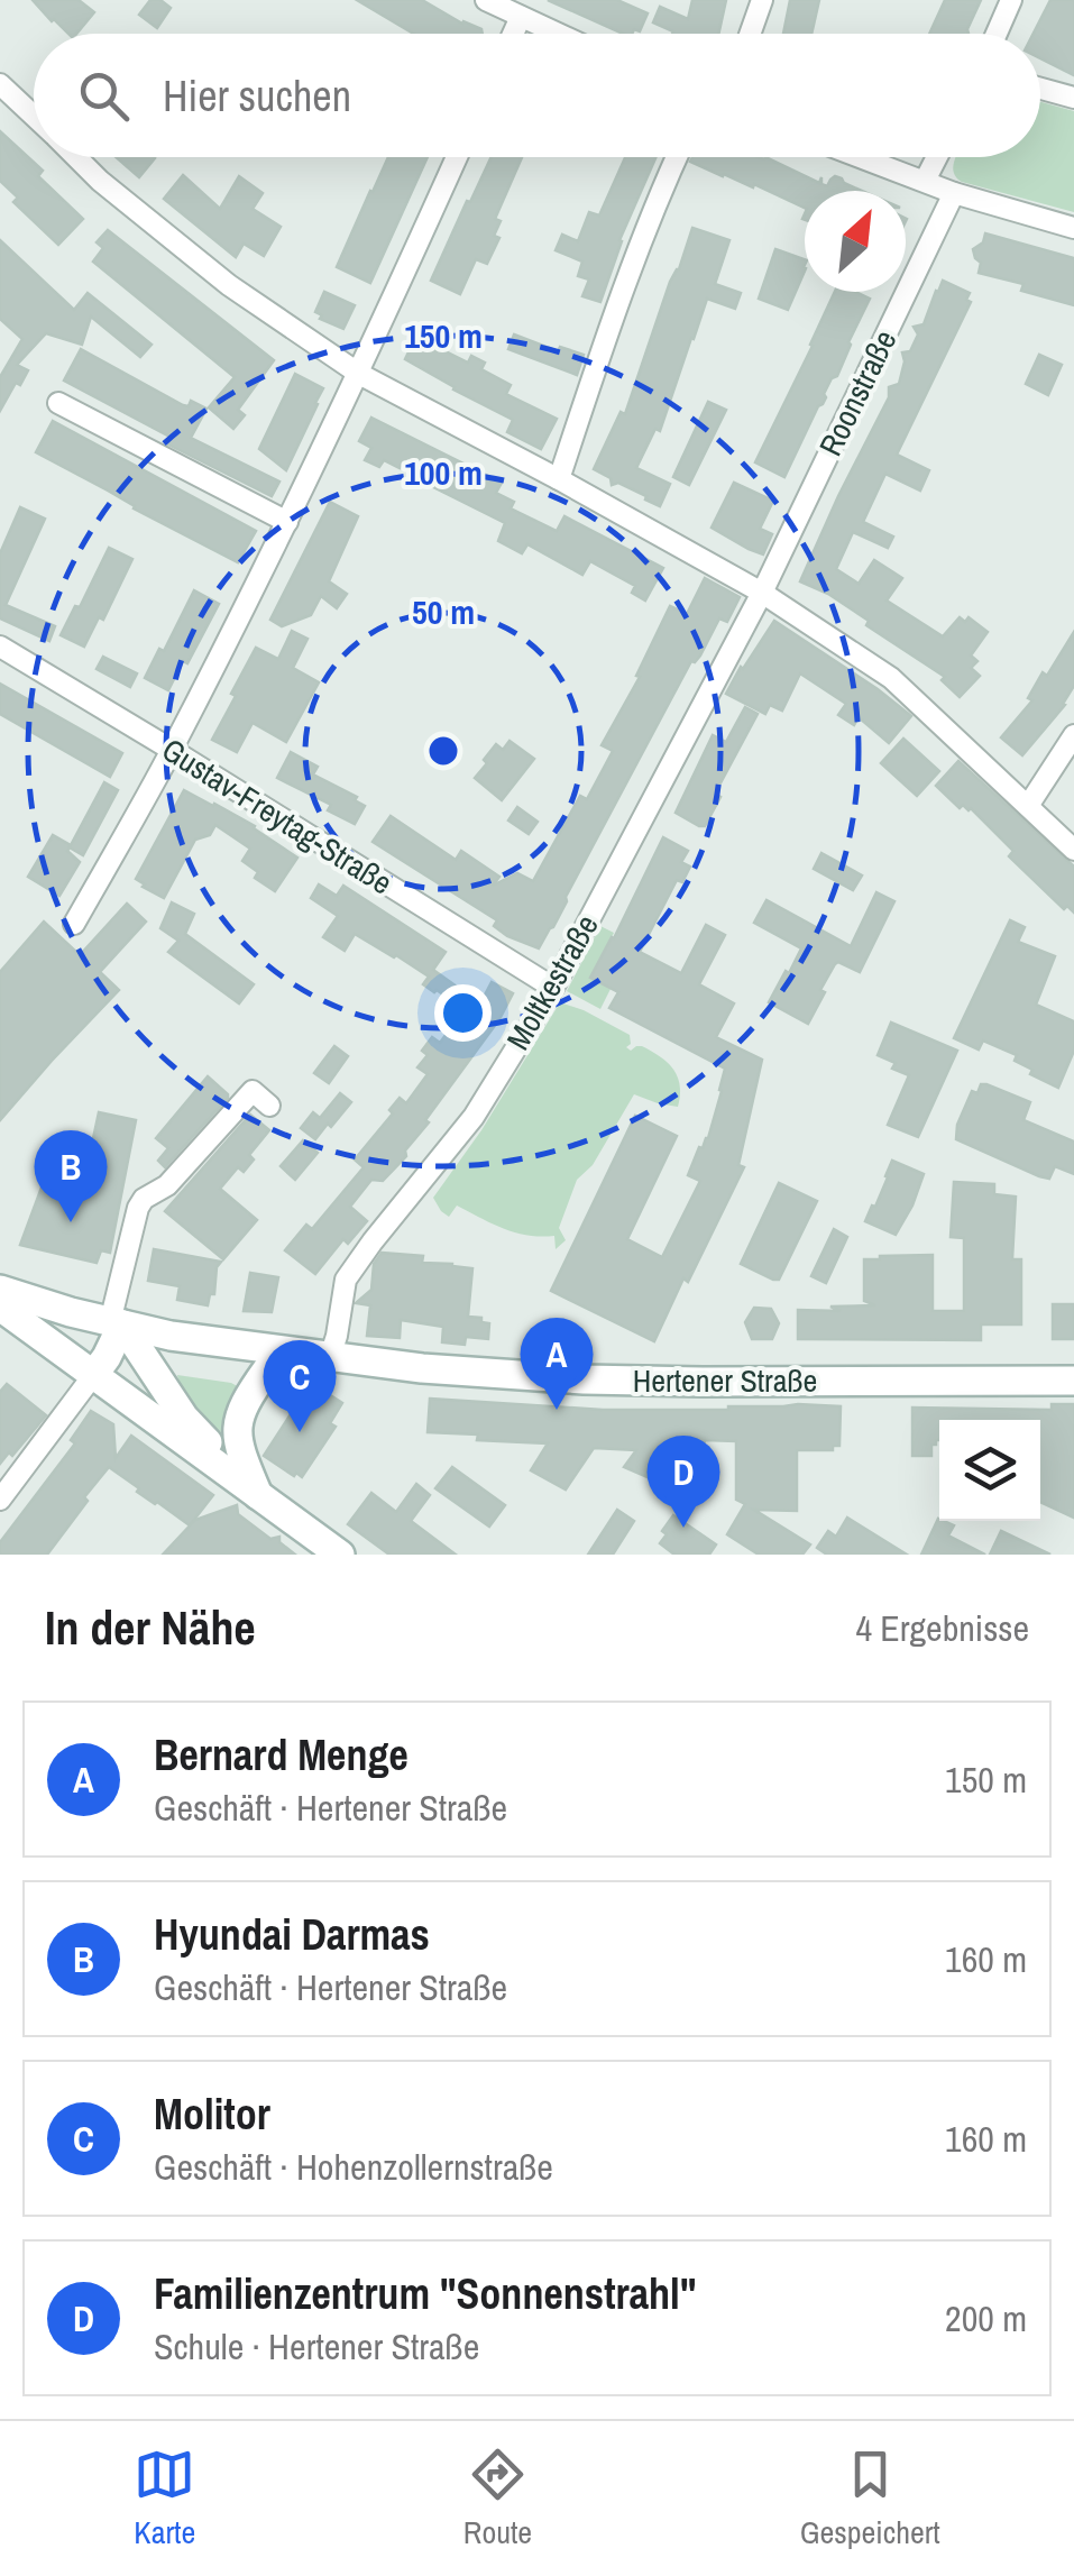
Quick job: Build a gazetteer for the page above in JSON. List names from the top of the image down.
{
  "streets": {
    "main road": ["Hertener Straße"],
    "street": ["Roonstraße", "Gustav-Freytag-Straße", "Moltkestraße"]
  },
  "crossings": [
    ["Roonstraße", "Moltkestraße"],
    ["Gustav-Freytag-Straße", "Moltkestraße"],
    ["Moltkestraße", "Hertener Straße"]
  ],
  "north": "top right",
  "page": {
    "search": "Hier suchen",
    "pins": [
      "B",
      "A",
      "C",
      "D"
    ],
    "heading": ["In der Nähe", "4 Ergebnisse"],
    "list": [
      {
        "mark": "A",
        "name": "Bernard Menge",
        "note": "Geschäft · Hertener Straße",
        "value": "150 m"
      },
      {
        "mark": "B",
        "name": "Hyundai Darmas",
        "note": "Geschäft · Hertener Straße",
        "value": "160 m"
      },
      {
        "mark": "C",
        "name": "Molitor",
        "note": "Geschäft · Hohenzollernstraße",
        "value": "160 m"
      },
      {
        "mark": "D",
        "name": "Familienzentrum \"Sonnenstrahl\"",
        "note": "Schule · Hertener Straße",
        "value": "200 m"
      }
    ],
    "nav": ["Karte", "Route", "Gespeichert"]
  },
  "rings": ["150 m", "100 m", "50 m"]
}
